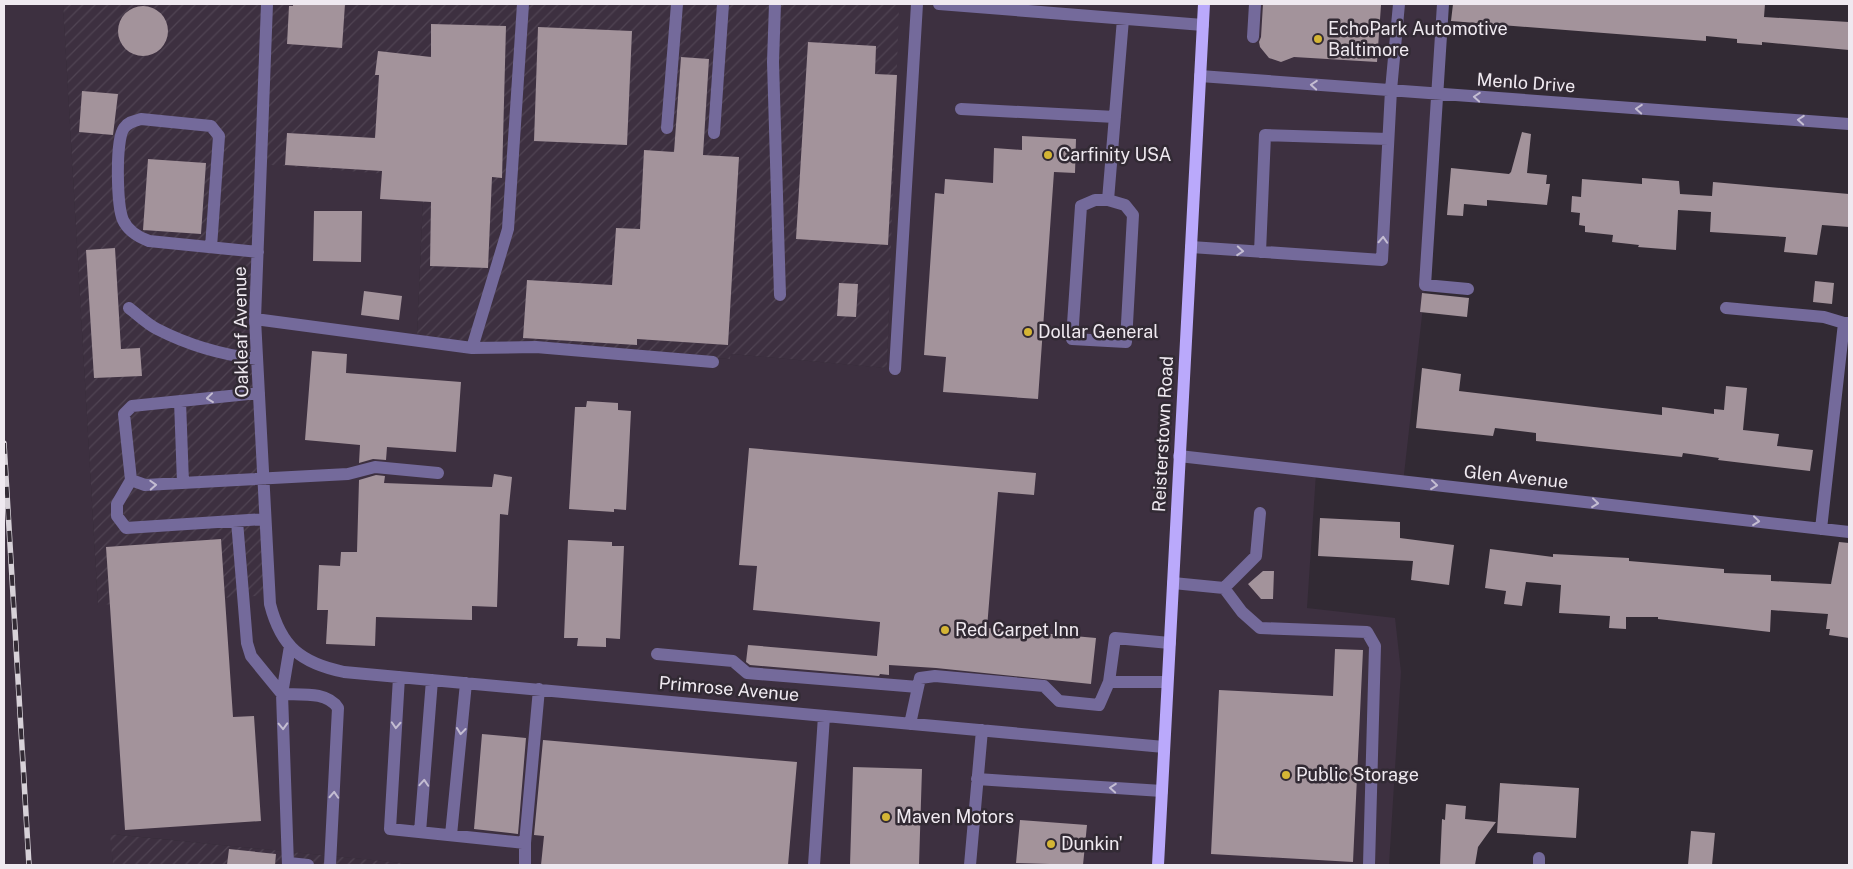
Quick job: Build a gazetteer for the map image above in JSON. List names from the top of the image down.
{
  "streets": {
    "main road": ["Reisterstown Road"],
    "street": [
      "Menlo Drive",
      "Oakleaf Avenue",
      "Glen Avenue",
      "Primrose Avenue"
    ]
  },
  "crossings": [
    ["Menlo Drive", "Reisterstown Road"],
    ["Oakleaf Avenue", "Primrose Avenue"],
    ["Reisterstown Road", "Glen Avenue"],
    ["Reisterstown Road", "Primrose Avenue"]
  ],
  "one_way": ["Menlo Drive", "Glen Avenue"],
  "places": [
    "EchoPark Automotive Baltimore",
    "Carfinity USA",
    "Dollar General",
    "Red Carpet Inn",
    "Public Storage",
    "Maven Motors",
    "Dunkin'"
  ]
}
